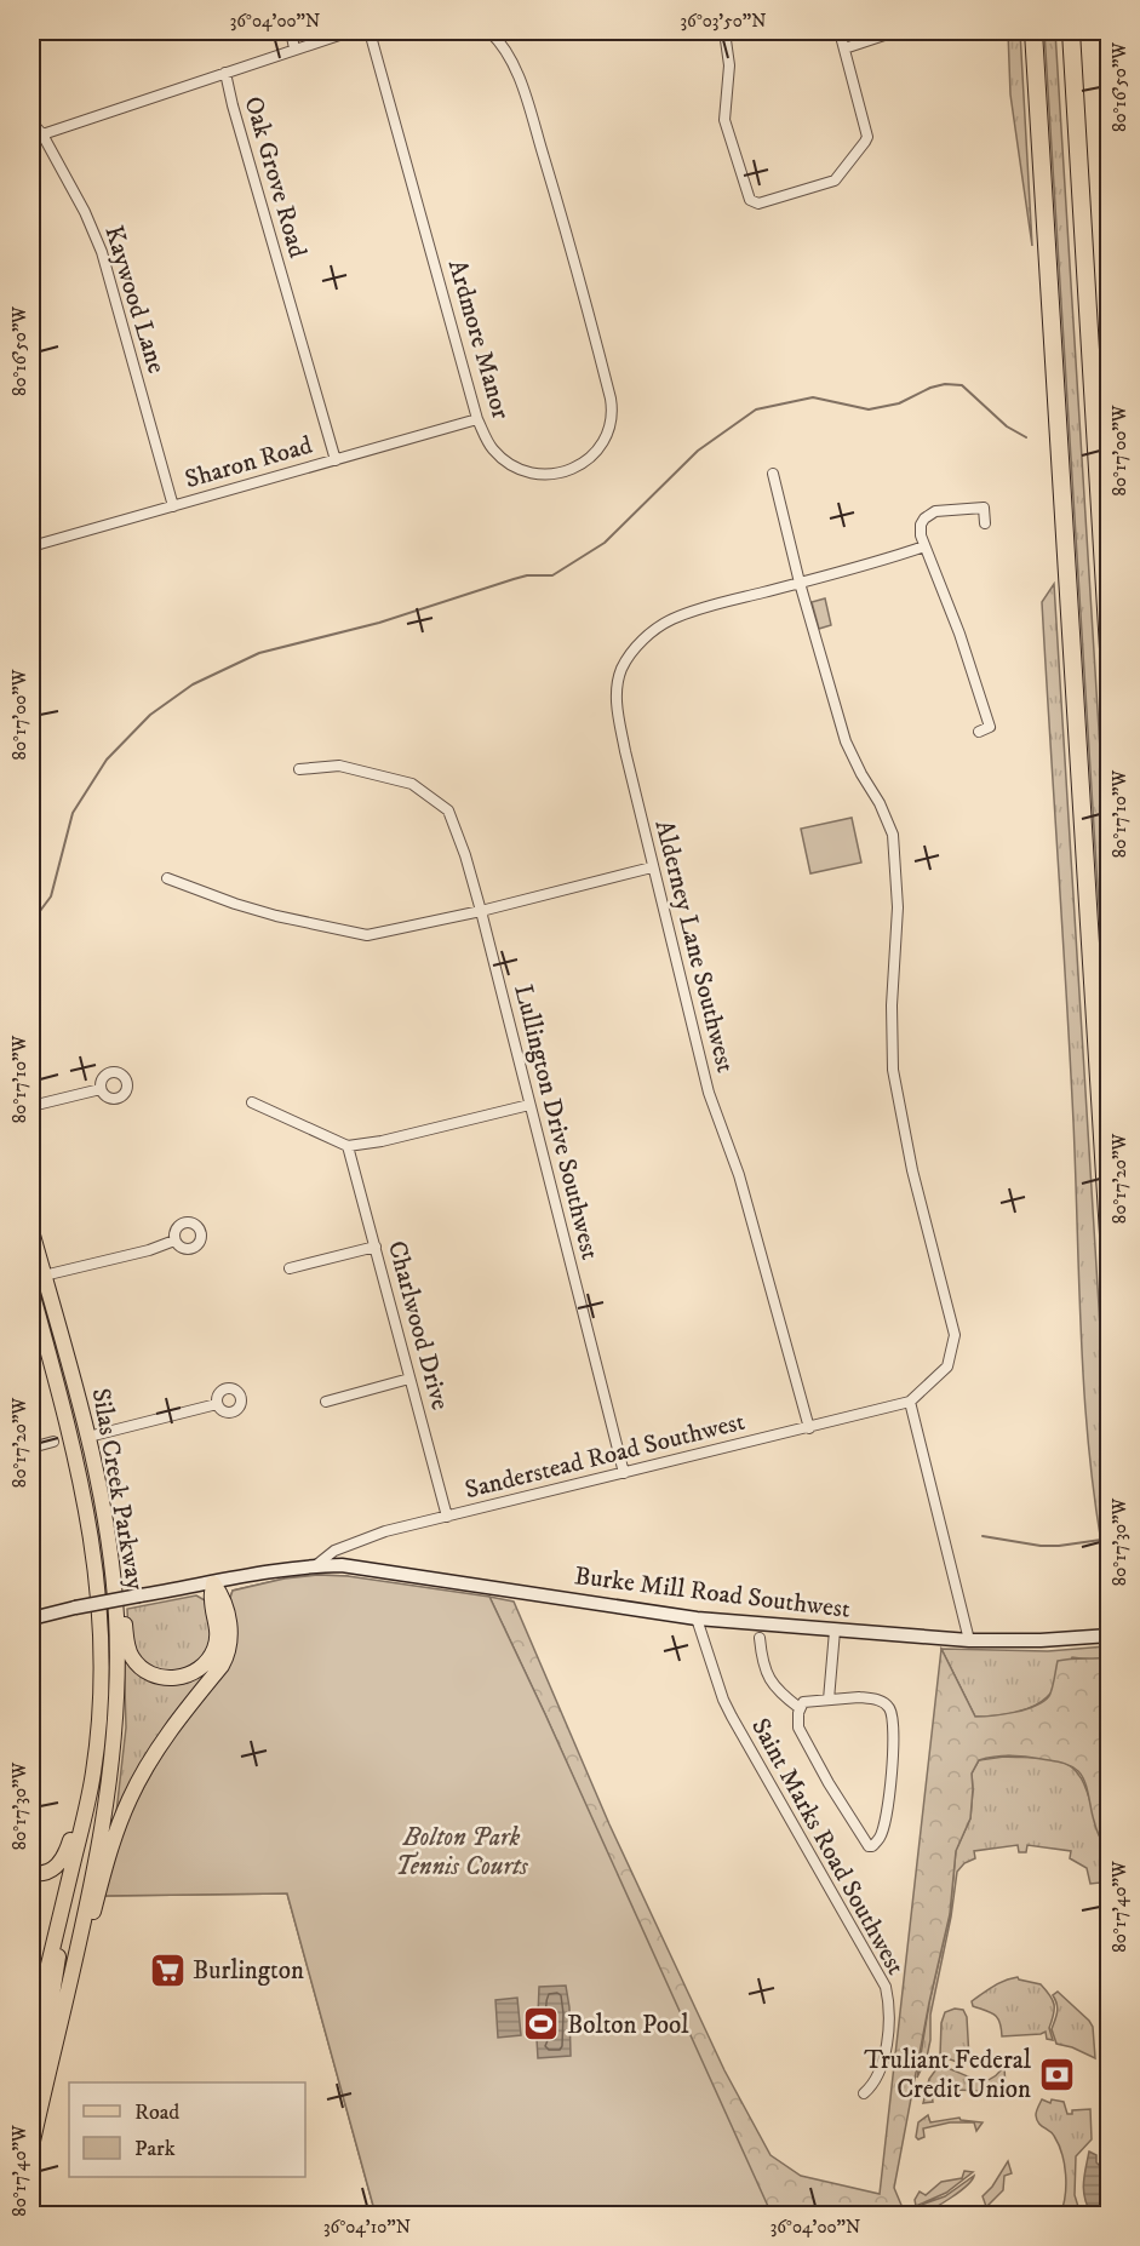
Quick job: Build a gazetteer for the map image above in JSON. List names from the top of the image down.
{
  "streets": {
    "main road": ["Silas Creek Parkway"],
    "street": [
      "Oak Grove Road",
      "Kaywood Lane",
      "Ardmore Manor",
      "Sharon Road",
      "Alderney Lane Southwest",
      "Lullington Drive Southwest",
      "Charlwood Drive",
      "Sanderstead Road Southwest",
      "Burke Mill Road Southwest",
      "Saint Marks Road Southwest"
    ]
  },
  "crossings": [
    ["Oak Grove Road", "Sharon Road"],
    ["Kaywood Lane", "Sharon Road"],
    ["Ardmore Manor", "Sharon Road"],
    ["Alderney Lane Southwest", "Sanderstead Road Southwest"],
    ["Lullington Drive Southwest", "Sanderstead Road Southwest"],
    ["Charlwood Drive", "Sanderstead Road Southwest"],
    ["Sanderstead Road Southwest", "Burke Mill Road Southwest"],
    ["Burke Mill Road Southwest", "Saint Marks Road Southwest"]
  ],
  "parks": ["Bolton Park Tennis Courts"],
  "places": {
    "supermarket": ["Burlington"],
    "sports": ["Bolton Pool"],
    "bank": ["Truliant Federal Credit Union"]
  },
  "legend": ["Road", "Park"],
  "coordinates": [
    "36°04'00\"N",
    "36°03'50\"N",
    "80°16'50\"W",
    "80°17'00\"W",
    "80°17'10\"W",
    "80°17'20\"W",
    "80°17'30\"W",
    "80°17'40\"W",
    "36°04'10\"N"
  ]
}
